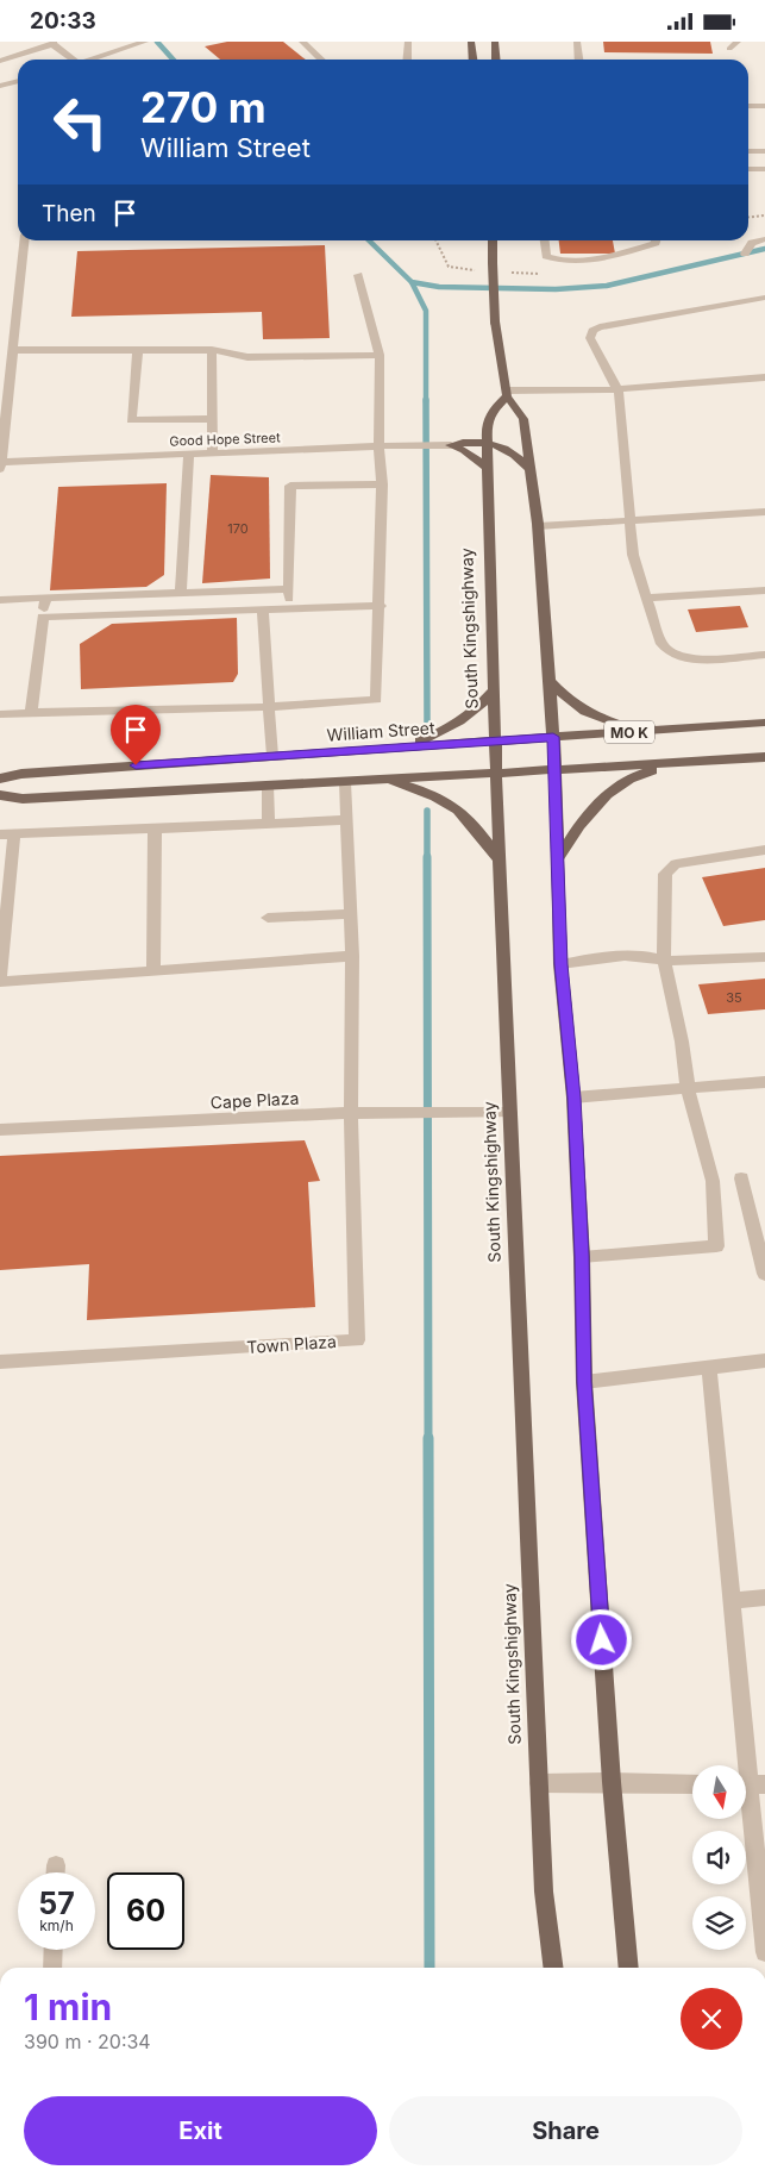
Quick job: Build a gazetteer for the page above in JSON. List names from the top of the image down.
{
  "streets": {
    "main road": ["South Kingshighway", "William Street", "MO K"],
    "street": ["Good Hope Street", "Cape Plaza", "Town Plaza"]
  },
  "crossings": [
    ["South Kingshighway", "William Street"],
    ["South Kingshighway", "MO K"],
    ["South Kingshighway", "Cape Plaza"],
    ["Cape Plaza", "Town Plaza"]
  ],
  "house_numbers": ["170", "35"],
  "north": "bottom",
  "page": {
    "status": "20:33",
    "turn": ["270 m", "William Street"],
    "then": "Then",
    "speed": "57 km/h",
    "limit": "60",
    "heading": ["1 min", "390 m · 20:34"],
    "buttons": ["Exit", "Share"]
  }
}
